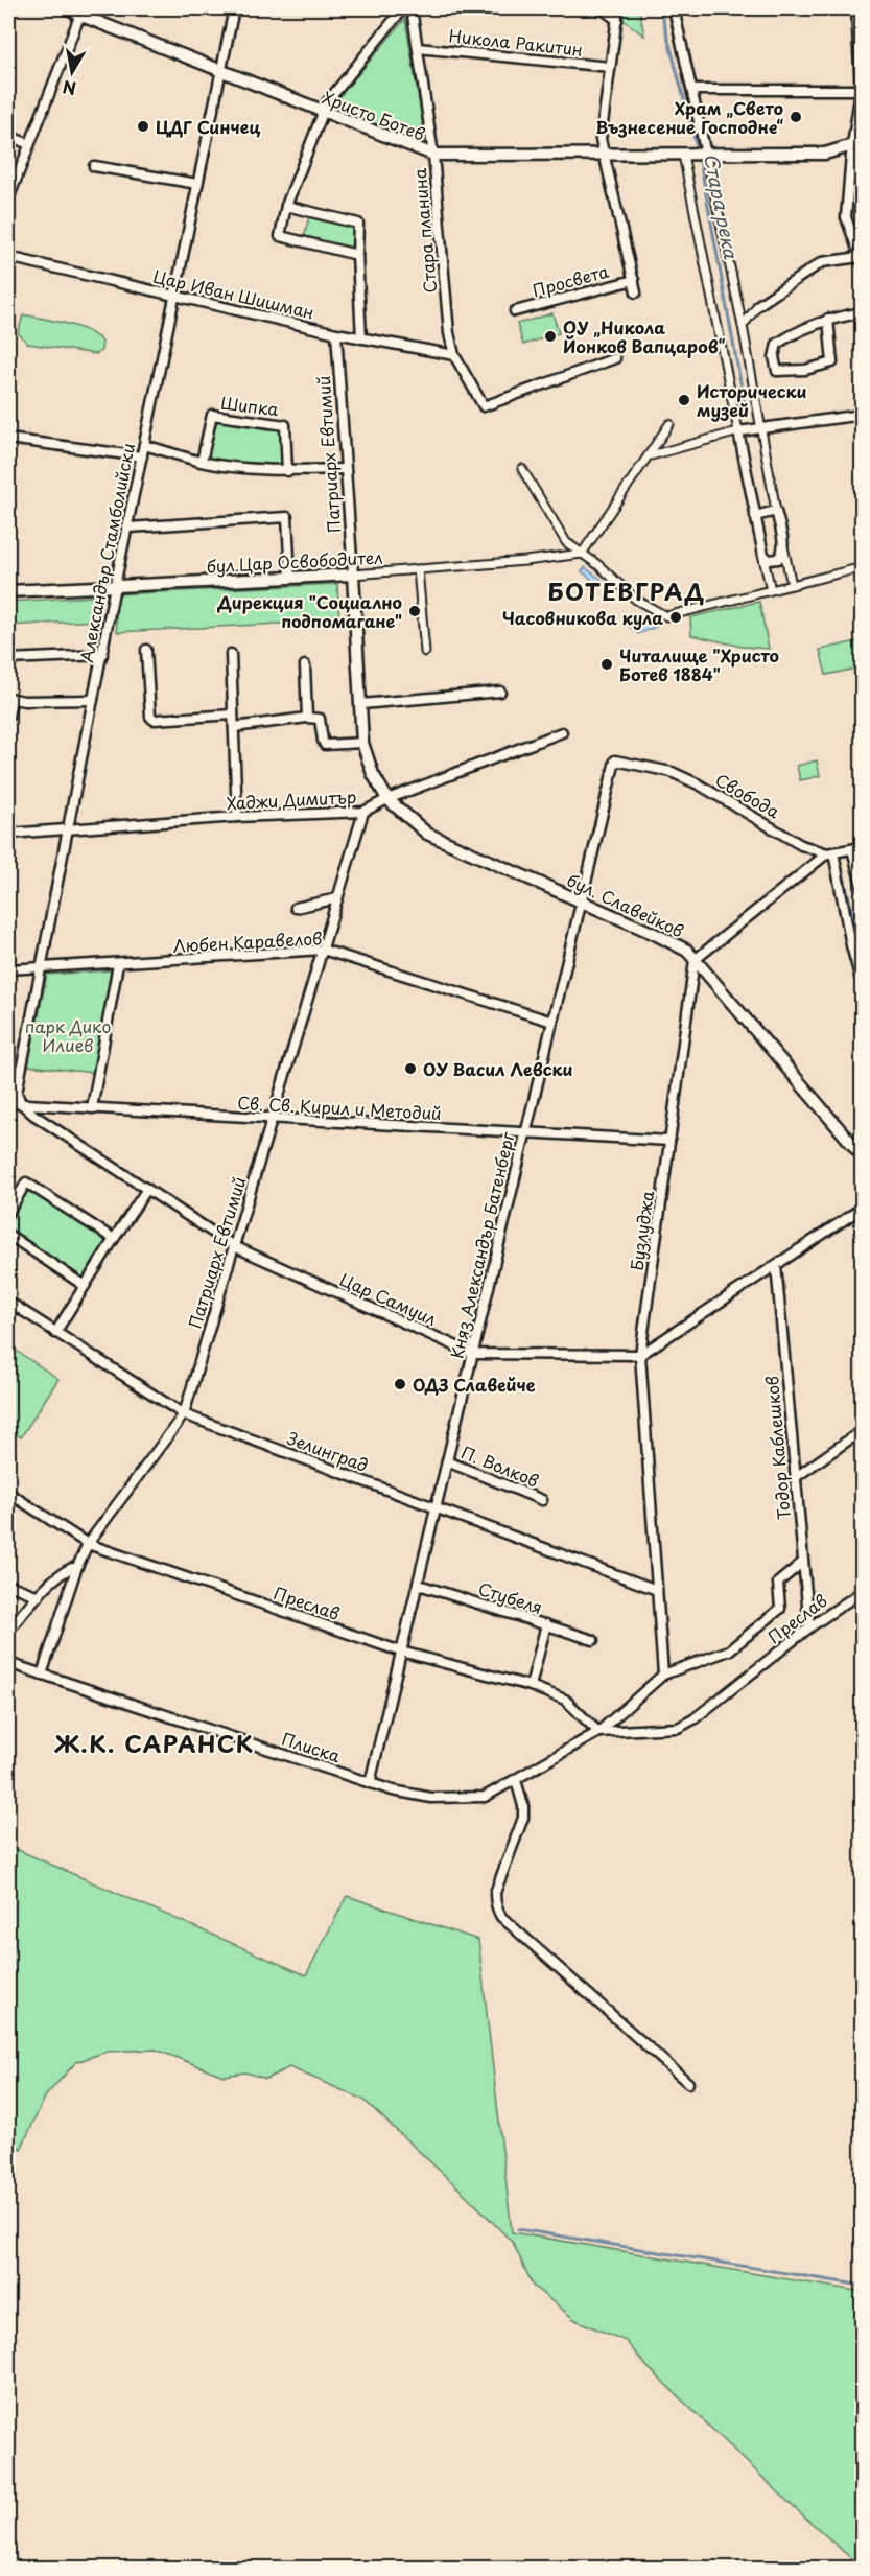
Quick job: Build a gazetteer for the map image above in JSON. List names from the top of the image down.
{
  "streets": {
    "street": [
      "Никола Ракитин",
      "Христо Ботев",
      "Стара планина",
      "Просвета",
      "Цар Иван Шишман",
      "Шипка",
      "Патриарх Евтимий",
      "Александър Стамболийски",
      "бул.Цар Освободител",
      "Свобода",
      "Хаджи Димитър",
      "бул. Славейков",
      "Любен Каравелов",
      "Св. Св. Кирил и Методий",
      "Бузлуджа",
      "Княз Александър Батенберг",
      "Цар Самуил",
      "Тодор Каблешков",
      "Зелинград",
      "П. Волков",
      "Стубеля",
      "Преслав",
      "Плиска"
    ]
  },
  "crossings": [
    ["Никола Ракитин", "Стара планина"],
    ["Христо Ботев", "Стара планина"],
    ["Христо Ботев", "Александър Стамболийски"],
    ["Стара планина", "Цар Иван Шишман"],
    ["Цар Иван Шишман", "Патриарх Евтимий"],
    ["Цар Иван Шишман", "Александър Стамболийски"],
    ["Патриарх Евтимий", "бул.Цар Освободител"],
    ["Патриарх Евтимий", "Хаджи Димитър"],
    ["Патриарх Евтимий", "Любен Каравелов"],
    ["Патриарх Евтимий", "Св. Св. Кирил и Методий"],
    ["Патриарх Евтимий", "Цар Самуил"],
    ["Патриарх Евтимий", "Зелинград"],
    ["Патриарх Евтимий", "Преслав"],
    ["Патриарх Евтимий", "Плиска"],
    ["Александър Стамболийски", "бул.Цар Освободител"],
    ["Александър Стамболийски", "Хаджи Димитър"],
    ["Александър Стамболийски", "Любен Каравелов"],
    ["Александър Стамболийски", "Св. Св. Кирил и Методий"],
    ["Александър Стамболийски", "Цар Самуил"],
    ["Свобода", "Княз Александър Батенберг"],
    ["Хаджи Димитър", "бул. Славейков"],
    ["бул. Славейков", "Бузлуджа"],
    ["бул. Славейков", "Княз Александър Батенберг"],
    ["Любен Каравелов", "Княз Александър Батенберг"],
    ["Св. Св. Кирил и Методий", "Бузлуджа"],
    ["Св. Св. Кирил и Методий", "Княз Александър Батенберг"],
    ["Св. Св. Кирил и Методий", "Цар Самуил"],
    ["Бузлуджа", "Цар Самуил"],
    ["Бузлуджа", "Зелинград"],
    ["Бузлуджа", "Преслав"],
    ["Бузлуджа", "Плиска"],
    ["Княз Александър Батенберг", "Цар Самуил"],
    ["Княз Александър Батенберг", "Зелинград"],
    ["Княз Александър Батенберг", "П. Волков"],
    ["Княз Александър Батенберг", "Стубеля"],
    ["Княз Александър Батенберг", "Преслав"],
    ["Княз Александър Батенберг", "Плиска"],
    ["Тодор Каблешков", "Преслав"],
    ["Преслав", "Плиска"]
  ],
  "districts": ["БОТЕВГРАД", "Ж.К. САРАНСК"],
  "water": ["Стара река"],
  "parks": ["парк Дико Илиев"],
  "places": [
    "Храм „Свето Възнесение Господне“",
    "ЦДГ Синчец",
    "ОУ „Никола Йонков Вапцаров“",
    "Исторически музей",
    "Дирекция \"Социално подпомагане\"",
    "Часовникова кула",
    "Читалище \"Христо Ботев 1884\"",
    "ОУ Васил Левски",
    "ОДЗ Славейче"
  ],
  "north": "bottom"
}
